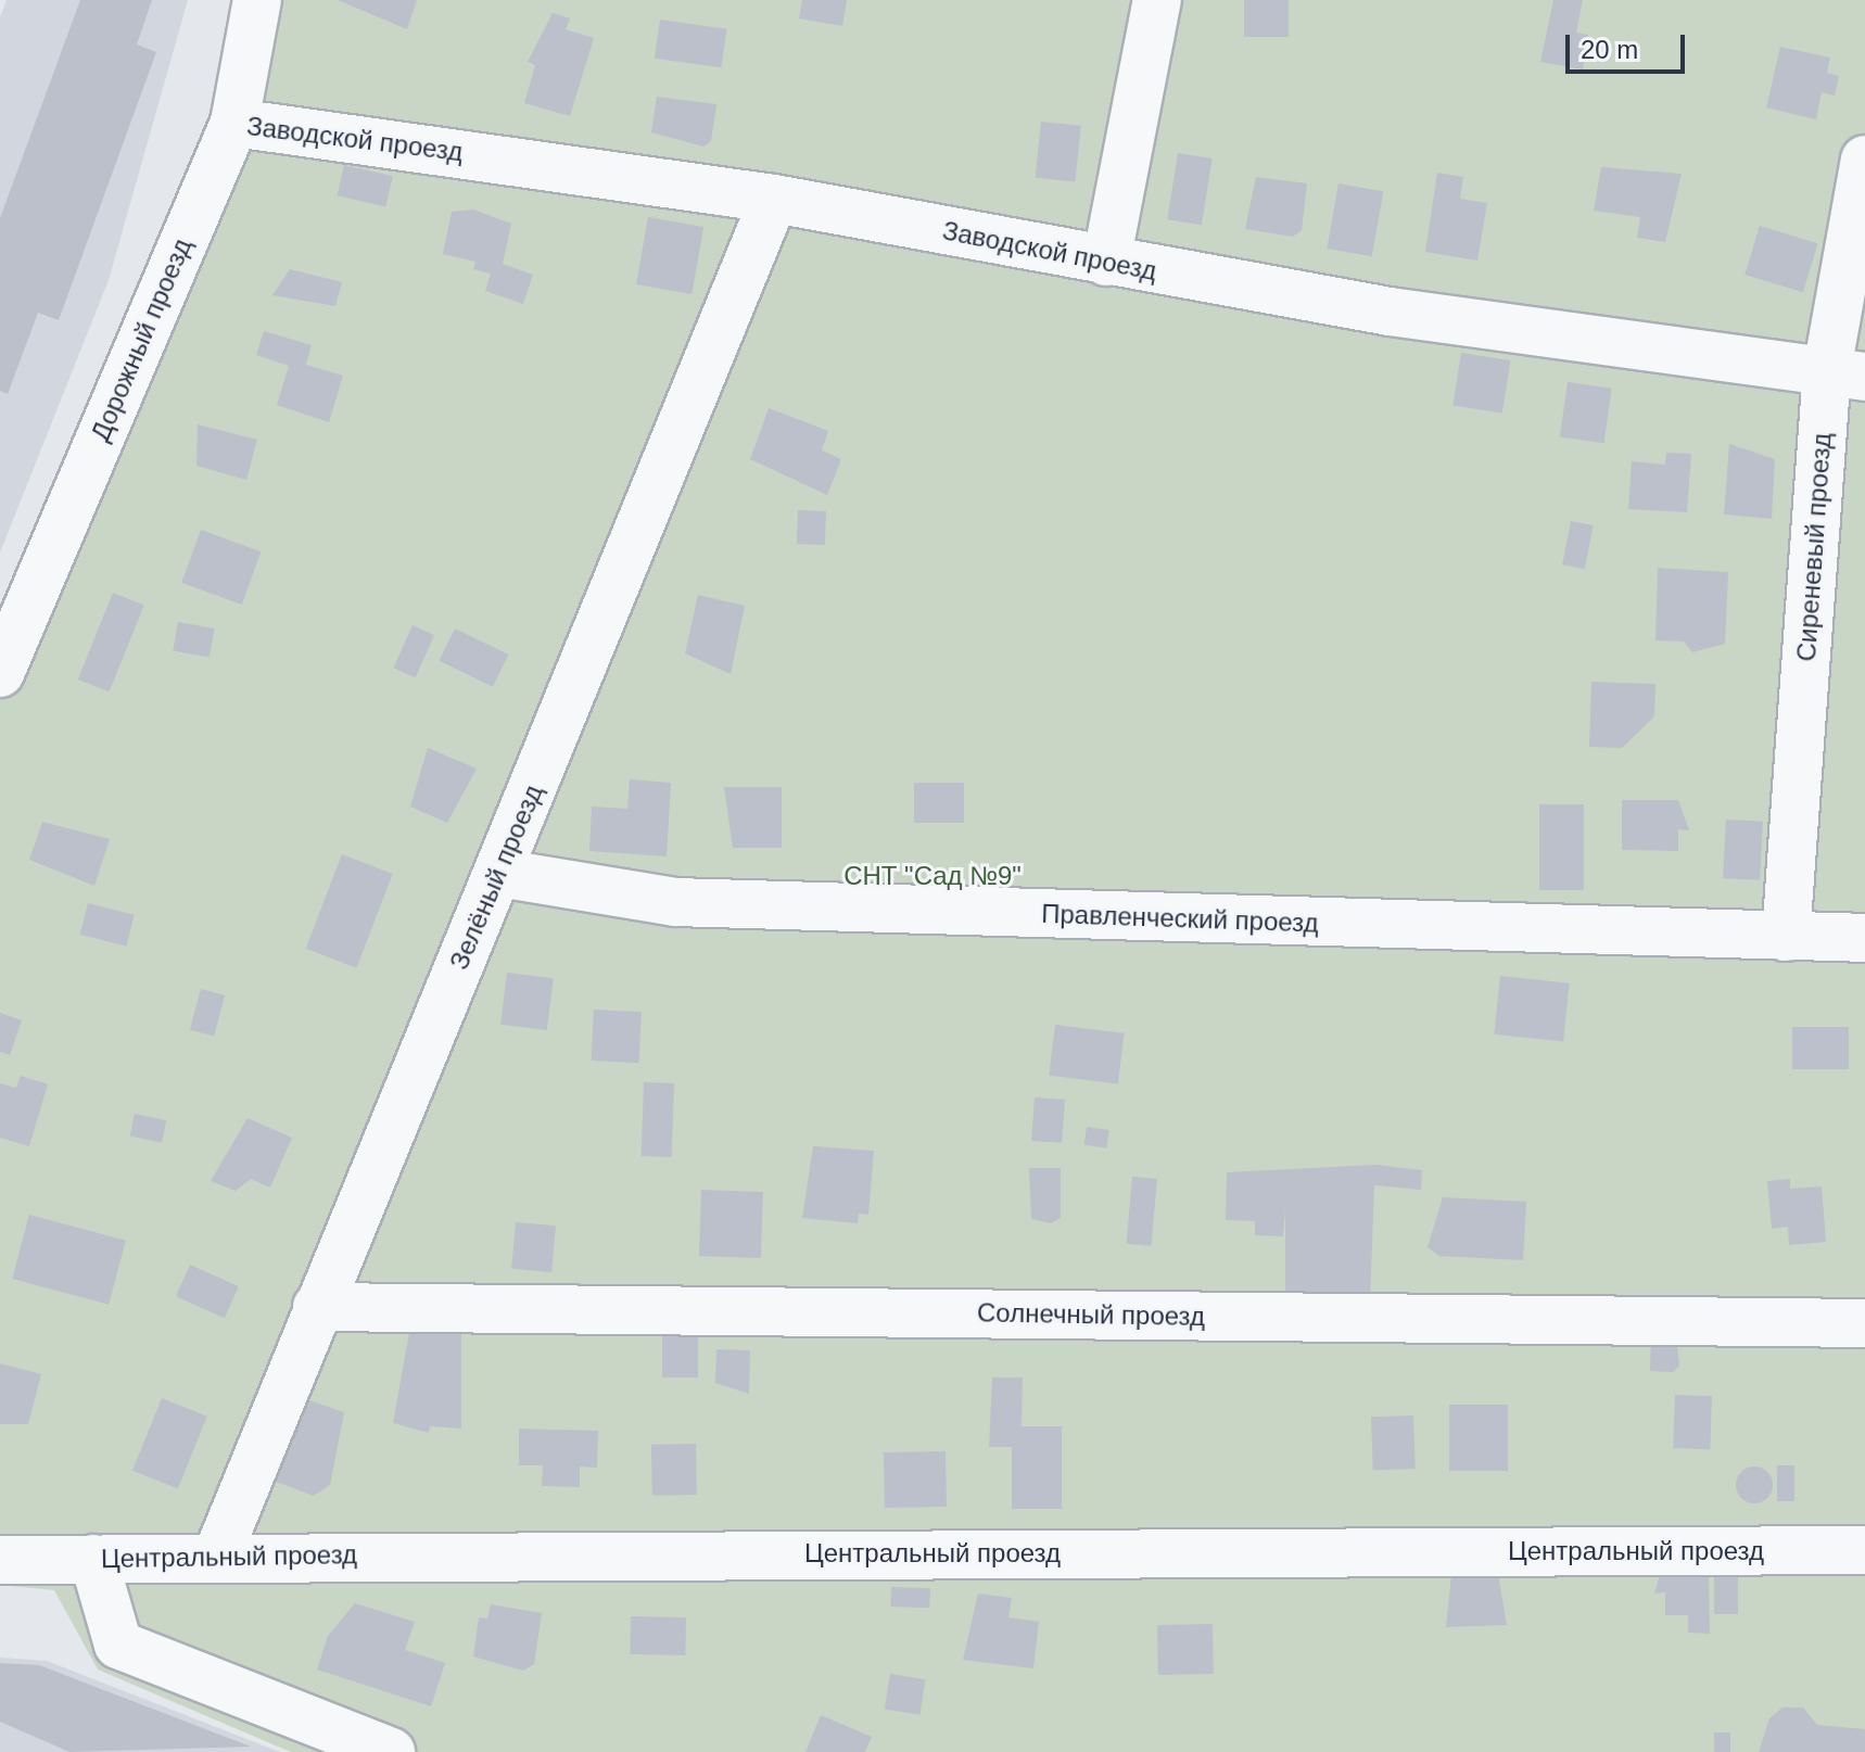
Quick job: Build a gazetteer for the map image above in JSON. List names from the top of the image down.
{
  "streets": {
    "street": [
      "Заводской проезд",
      "Дорожный проезд",
      "Сиреневый проезд",
      "Зелёный проезд",
      "Правленческий проезд",
      "Солнечный проезд",
      "Центральный проезд"
    ]
  },
  "crossings": [
    ["Заводской проезд", "Дорожный проезд"],
    ["Заводской проезд", "Сиреневый проезд"],
    ["Заводской проезд", "Зелёный проезд"],
    ["Сиреневый проезд", "Правленческий проезд"],
    ["Зелёный проезд", "Правленческий проезд"],
    ["Зелёный проезд", "Солнечный проезд"],
    ["Зелёный проезд", "Центральный проезд"]
  ],
  "parks": ["СНТ \"Сад №9\""],
  "scale_bar": "20 m"
}
